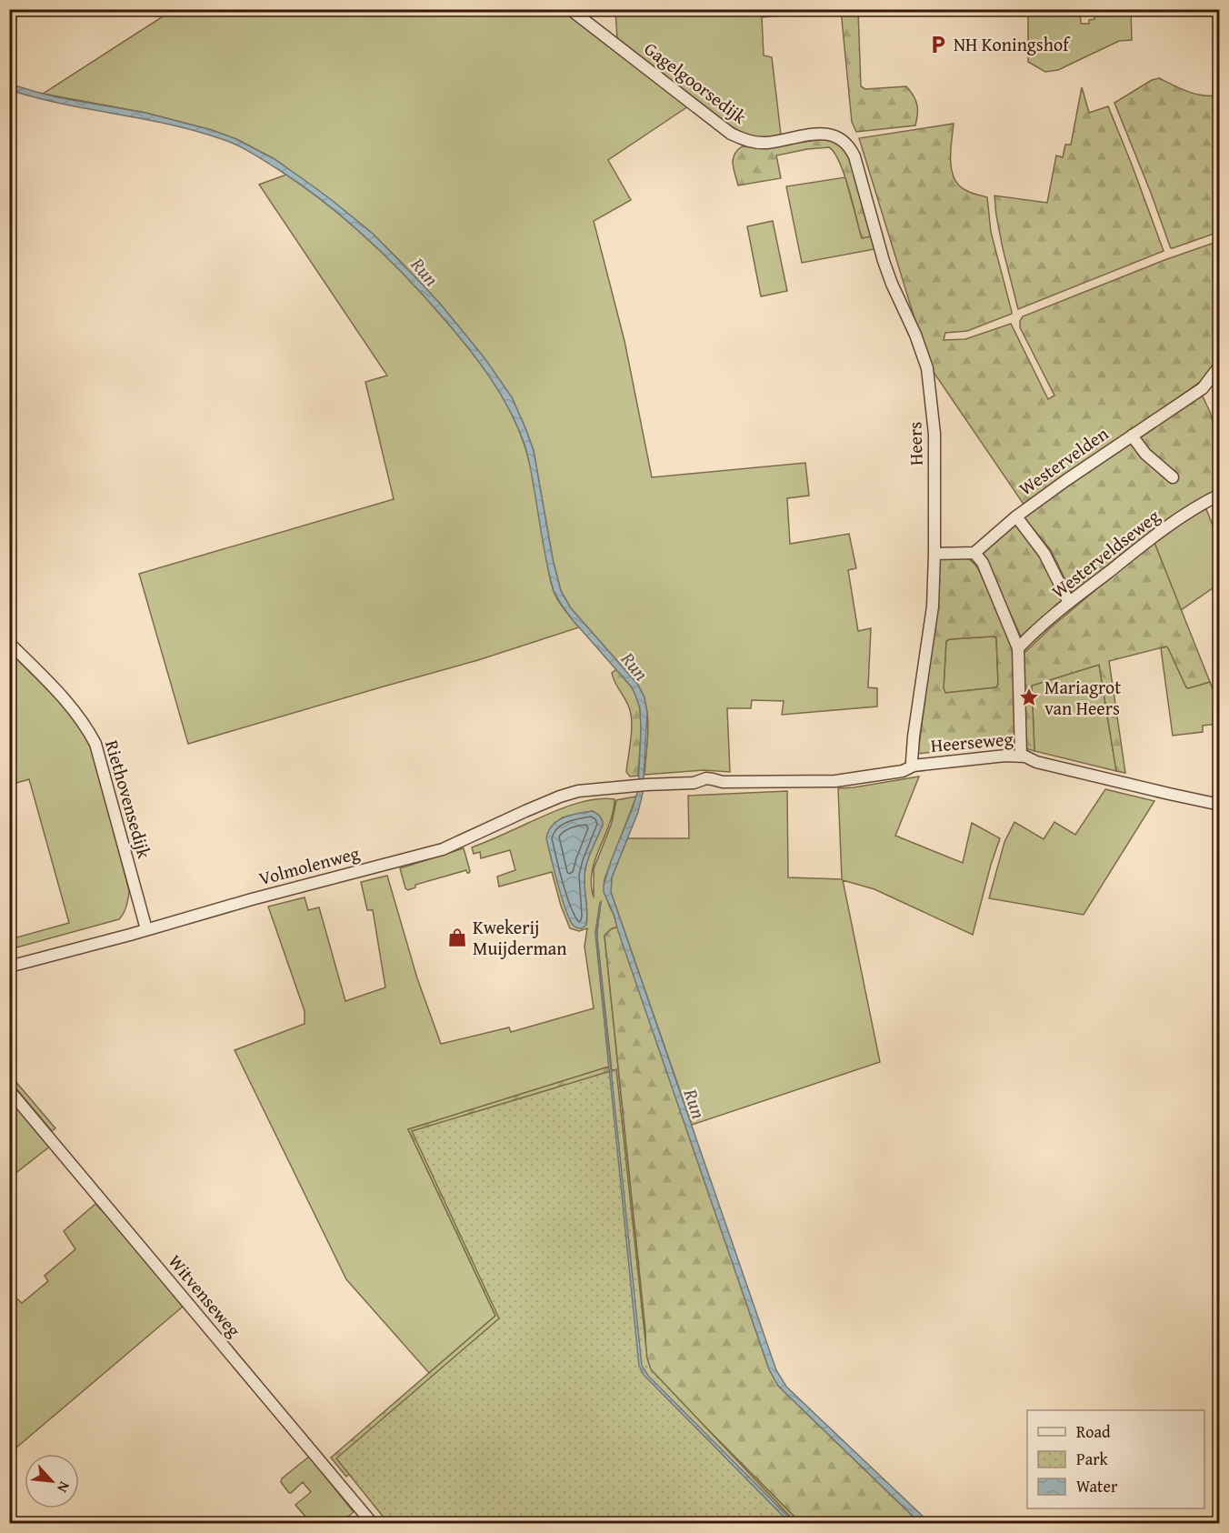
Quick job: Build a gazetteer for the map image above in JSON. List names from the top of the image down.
{
  "streets": {
    "street": [
      "Gagelgoorsedijk",
      "Heers",
      "Westervelden",
      "Westerveldseweg",
      "Heerseweg",
      "Riethovensedijk",
      "Volmolenweg",
      "Witvenseweg"
    ]
  },
  "crossings": [
    ["Gagelgoorsedijk", "Heers"],
    ["Heers", "Heerseweg"],
    ["Westervelden", "Westerveldseweg"],
    ["Heerseweg", "Volmolenweg"],
    ["Riethovensedijk", "Volmolenweg"]
  ],
  "water": ["Run"],
  "places": {
    "parking": ["NH Koningshof"],
    "place": ["Mariagrot van Heers"],
    "shop": ["Kwekerij Muijderman"]
  },
  "legend": ["Road", "Park", "Water"],
  "north": "bottom right"
}
